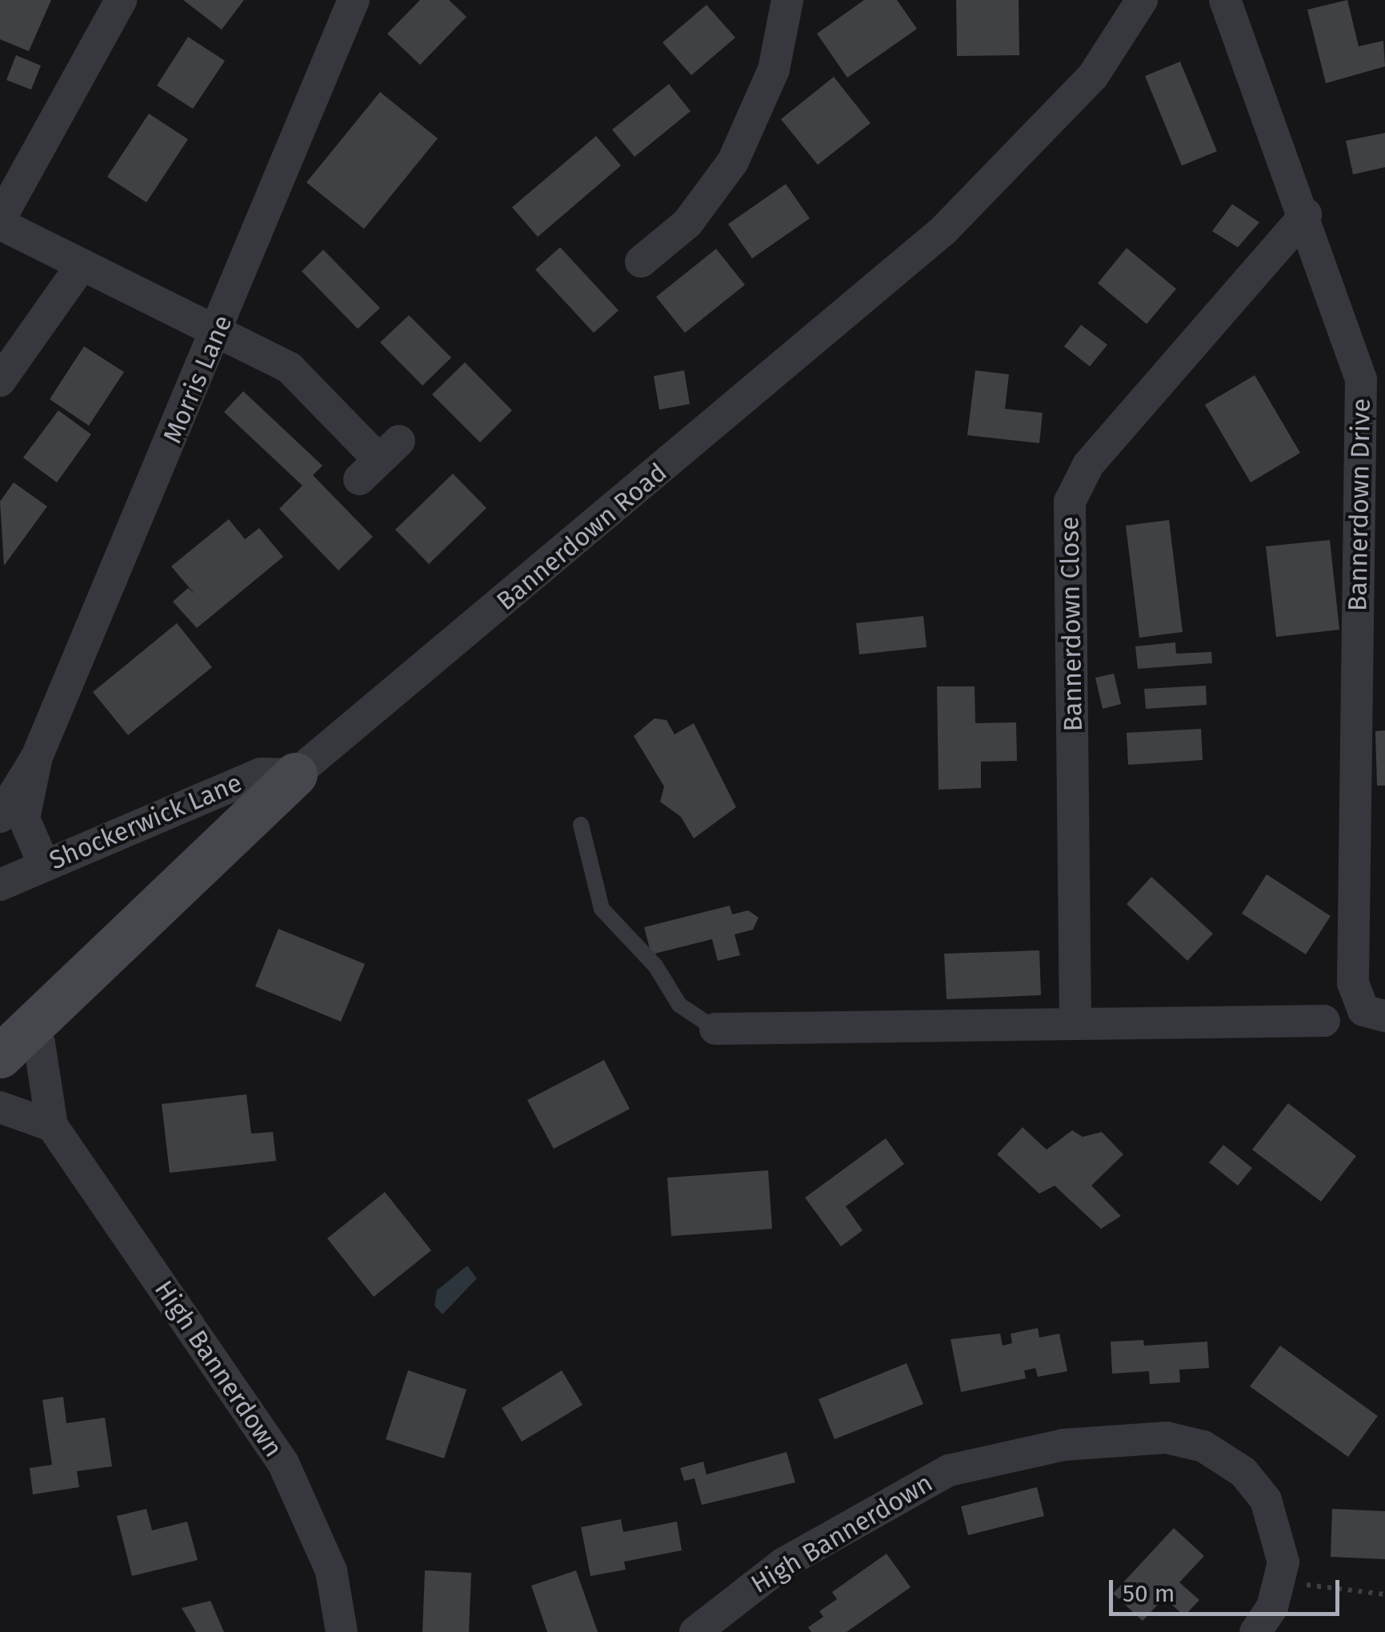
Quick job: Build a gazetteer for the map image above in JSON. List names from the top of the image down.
{
  "streets": {
    "street": [
      "Morris Lane",
      "Bannerdown Drive",
      "Bannerdown Road",
      "Bannerdown Close",
      "Shockerwick Lane",
      "High Bannerdown"
    ]
  },
  "crossings": [
    ["Morris Lane", "Shockerwick Lane"],
    ["Bannerdown Drive", "Bannerdown Close"],
    ["Bannerdown Road", "Shockerwick Lane"],
    ["Bannerdown Road", "High Bannerdown"]
  ],
  "scale_bar": "50 m"
}
